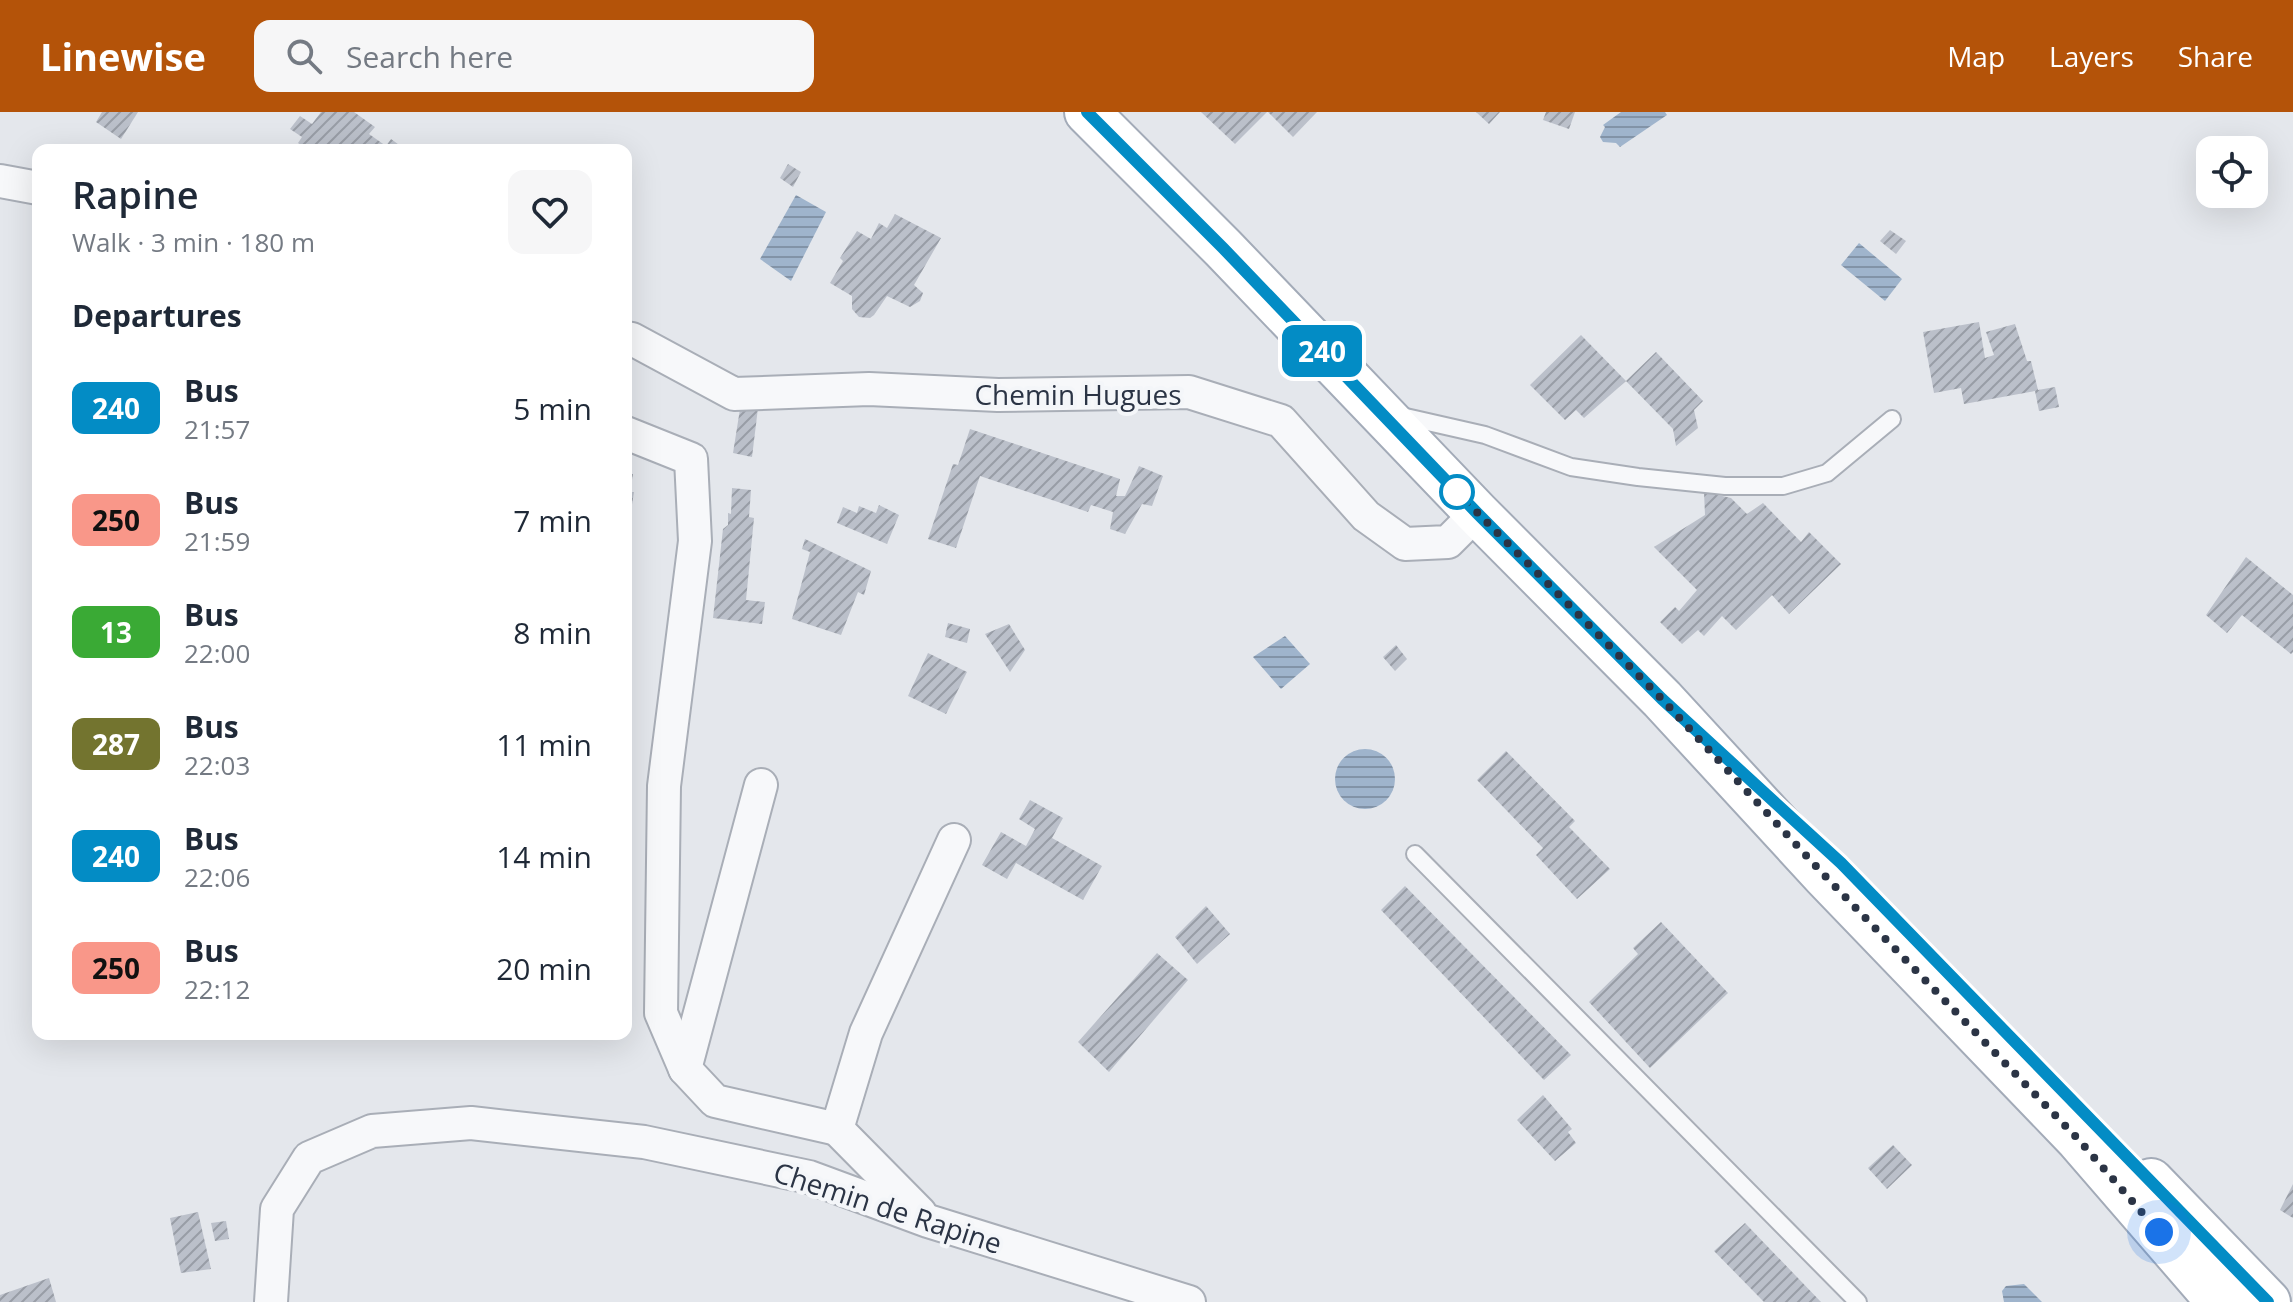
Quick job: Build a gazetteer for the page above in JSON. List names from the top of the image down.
{
  "streets": {
    "street": ["Chemin Hugues", "Chemin de Rapine"]
  },
  "lines": ["bus line 240"],
  "page": {
    "header": "Linewise",
    "search": "Search here",
    "nav": ["Map", "Layers", "Share"],
    "on_map": "240",
    "heading": [
      ["Rapine", "Walk · 3 min · 180 m"],
      "Departures"
    ],
    "list": [
      {
        "mark": "240",
        "name": "Bus",
        "note": "21:57",
        "value": "5 min"
      },
      {
        "mark": "250",
        "name": "Bus",
        "note": "21:59",
        "value": "7 min"
      },
      {
        "mark": "13",
        "name": "Bus",
        "note": "22:00",
        "value": "8 min"
      },
      {
        "mark": "287",
        "name": "Bus",
        "note": "22:03",
        "value": "11 min"
      },
      {
        "mark": "240",
        "name": "Bus",
        "note": "22:06",
        "value": "14 min"
      },
      {
        "mark": "250",
        "name": "Bus",
        "note": "22:12",
        "value": "20 min"
      }
    ]
  }
}
